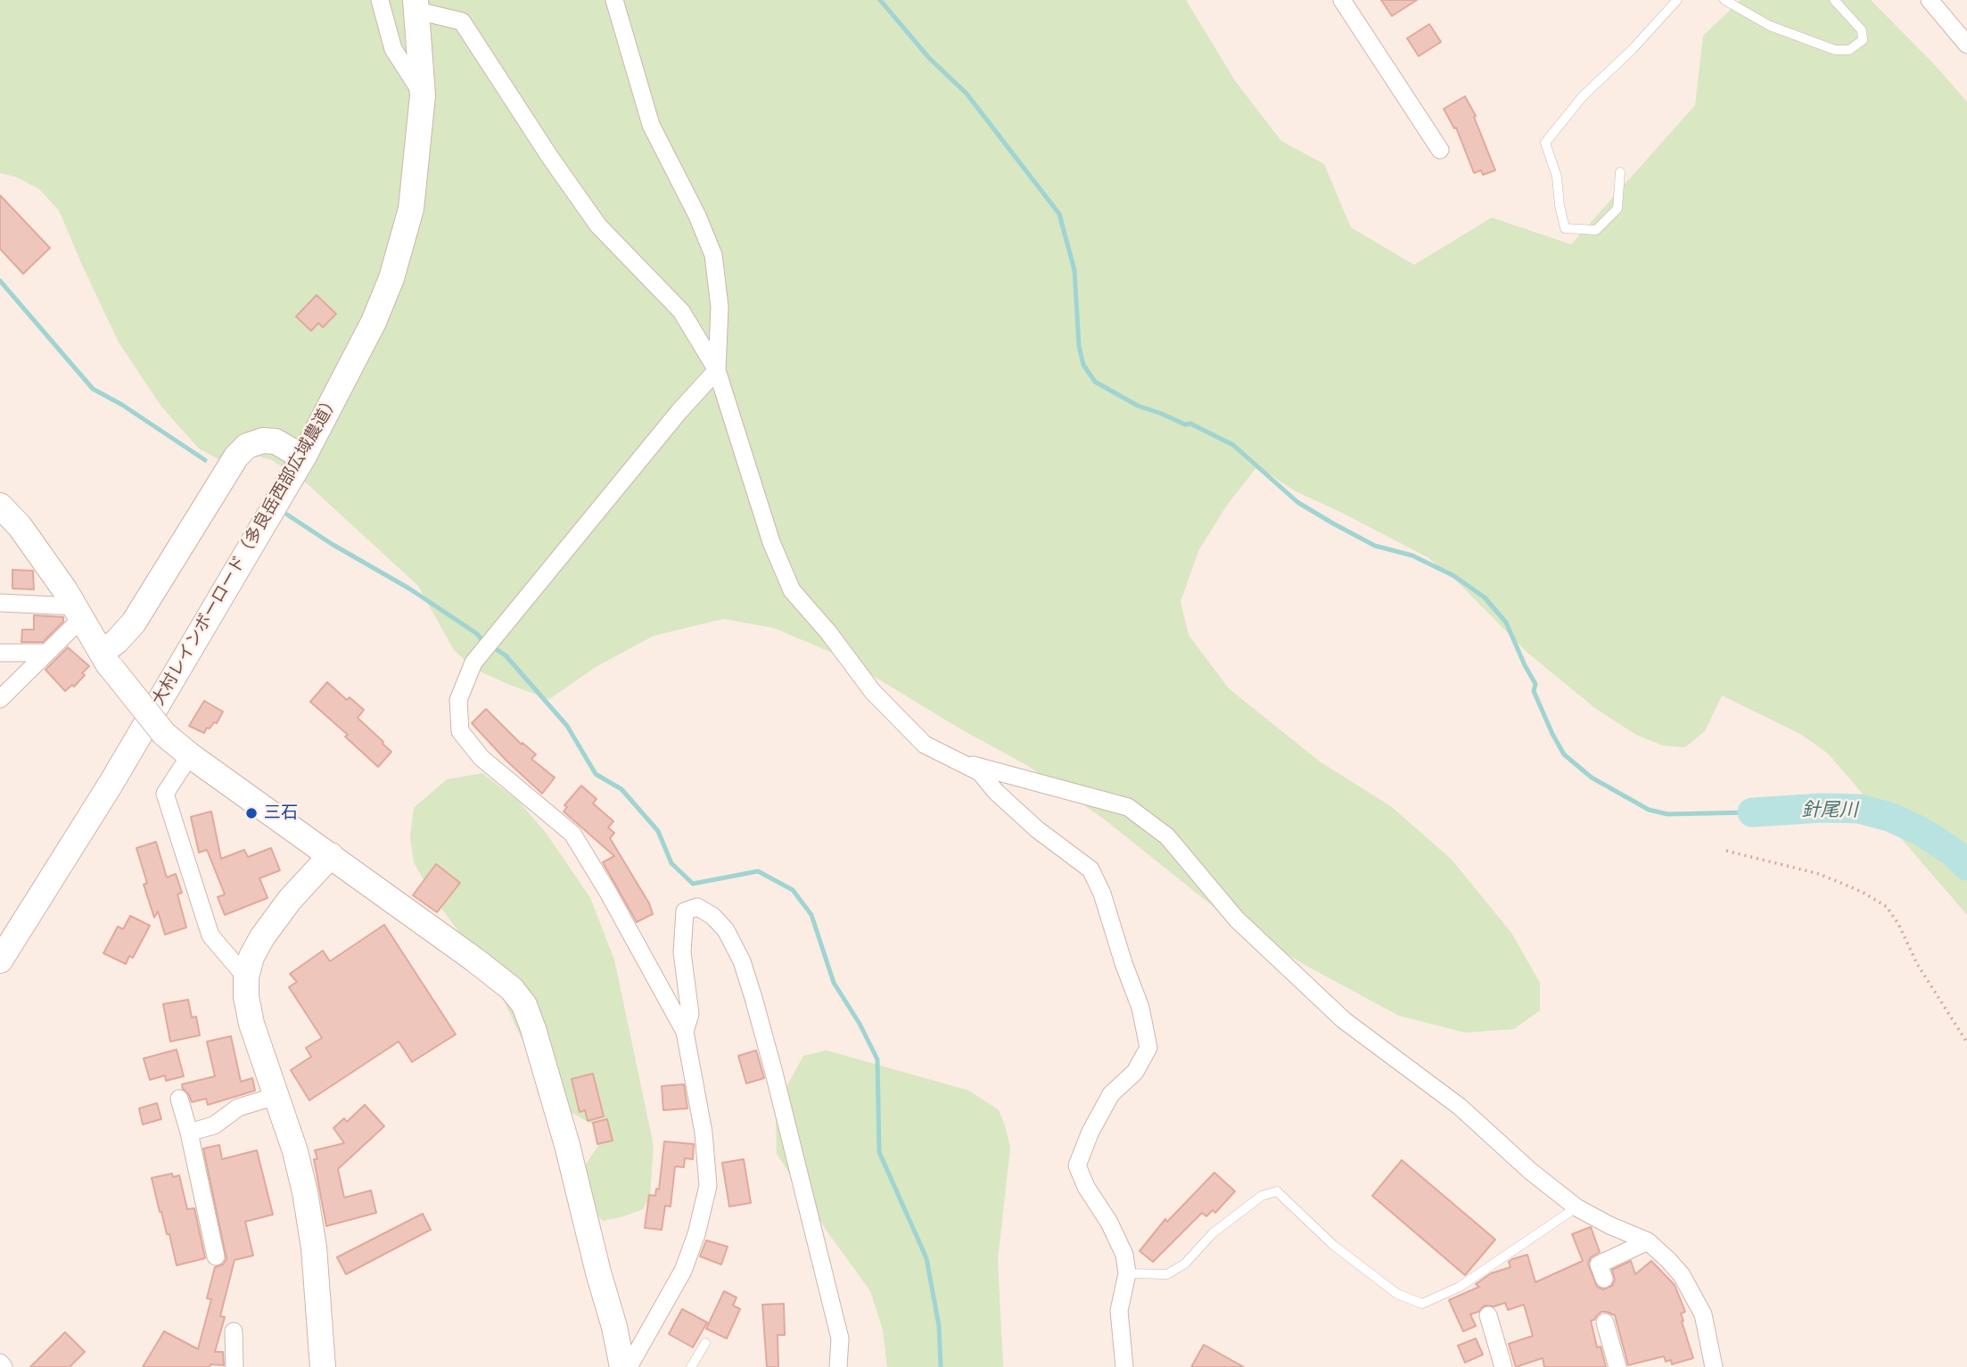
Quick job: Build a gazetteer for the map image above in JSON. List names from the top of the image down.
{
  "streets": {
    "street": ["大村レインボーロード（多良岳西部広域農道）"]
  },
  "water": ["針尾川"],
  "places": ["三石"]
}
